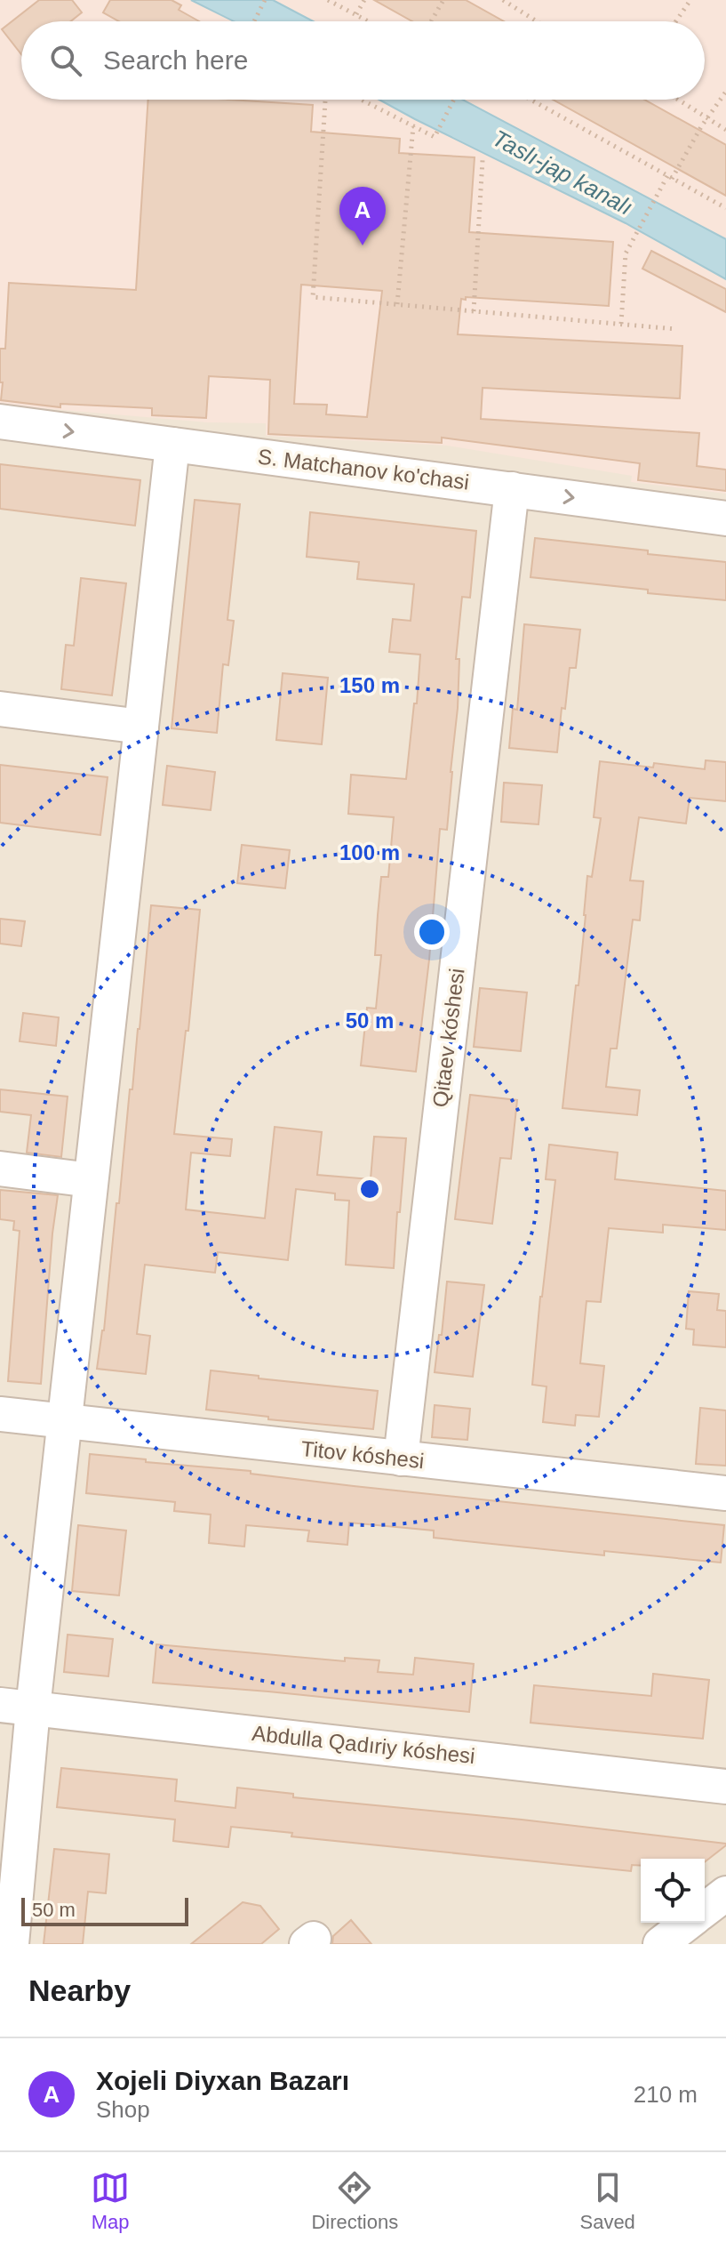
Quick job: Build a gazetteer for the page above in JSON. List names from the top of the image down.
{
  "streets": {
    "street": [
      "S. Matchanov ko'chasi",
      "Qitaev kóshesi",
      "Titov kóshesi",
      "Abdulla Qadıriy kóshesi"
    ]
  },
  "crossings": [
    ["S. Matchanov ko'chasi", "Qitaev kóshesi"],
    ["Qitaev kóshesi", "Titov kóshesi"]
  ],
  "water": ["Taslı-jap kanalı"],
  "scale_bar": "50 m",
  "page": {
    "search": "Search here",
    "pins": "A",
    "scale": "50 m",
    "heading": "Nearby",
    "list": [
      {
        "mark": "A",
        "name": "Xojeli Diyxan Bazarı",
        "note": "Shop",
        "value": "210 m"
      }
    ],
    "nav": ["Map", "Directions", "Saved"]
  },
  "rings": ["150 m", "100 m", "50 m"]
}
